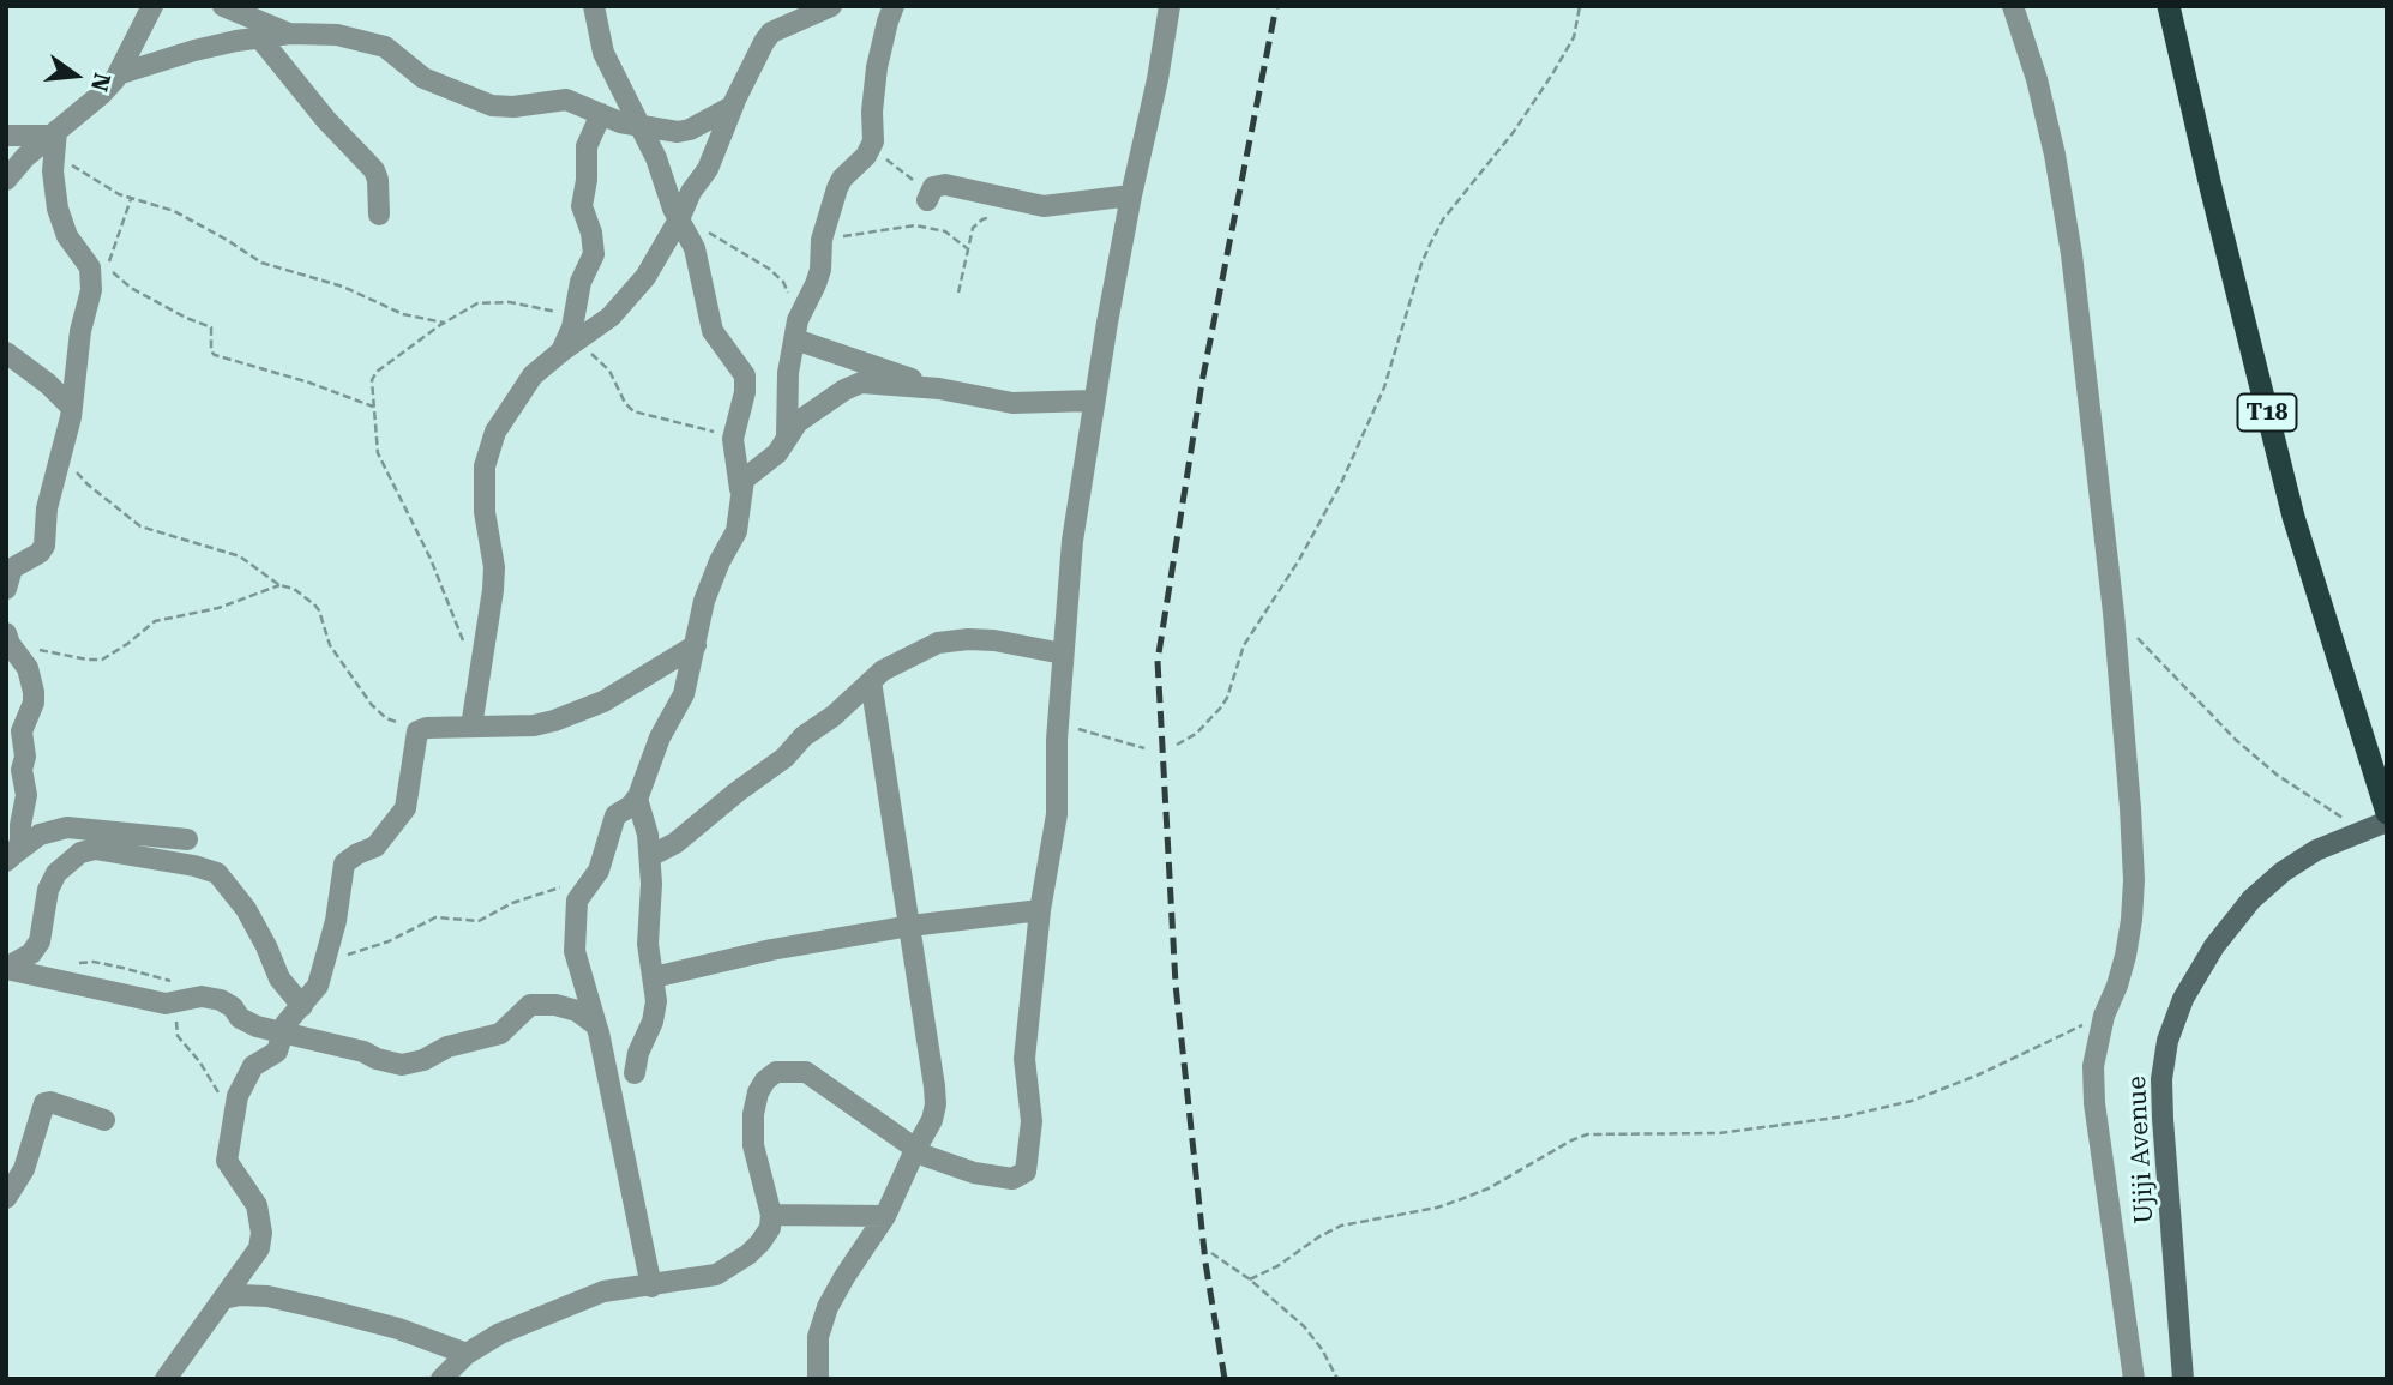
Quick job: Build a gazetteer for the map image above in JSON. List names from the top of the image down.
{
  "streets": {
    "highway": ["T18"],
    "main road": ["Ujiji Avenue"]
  },
  "north": "right"
}
